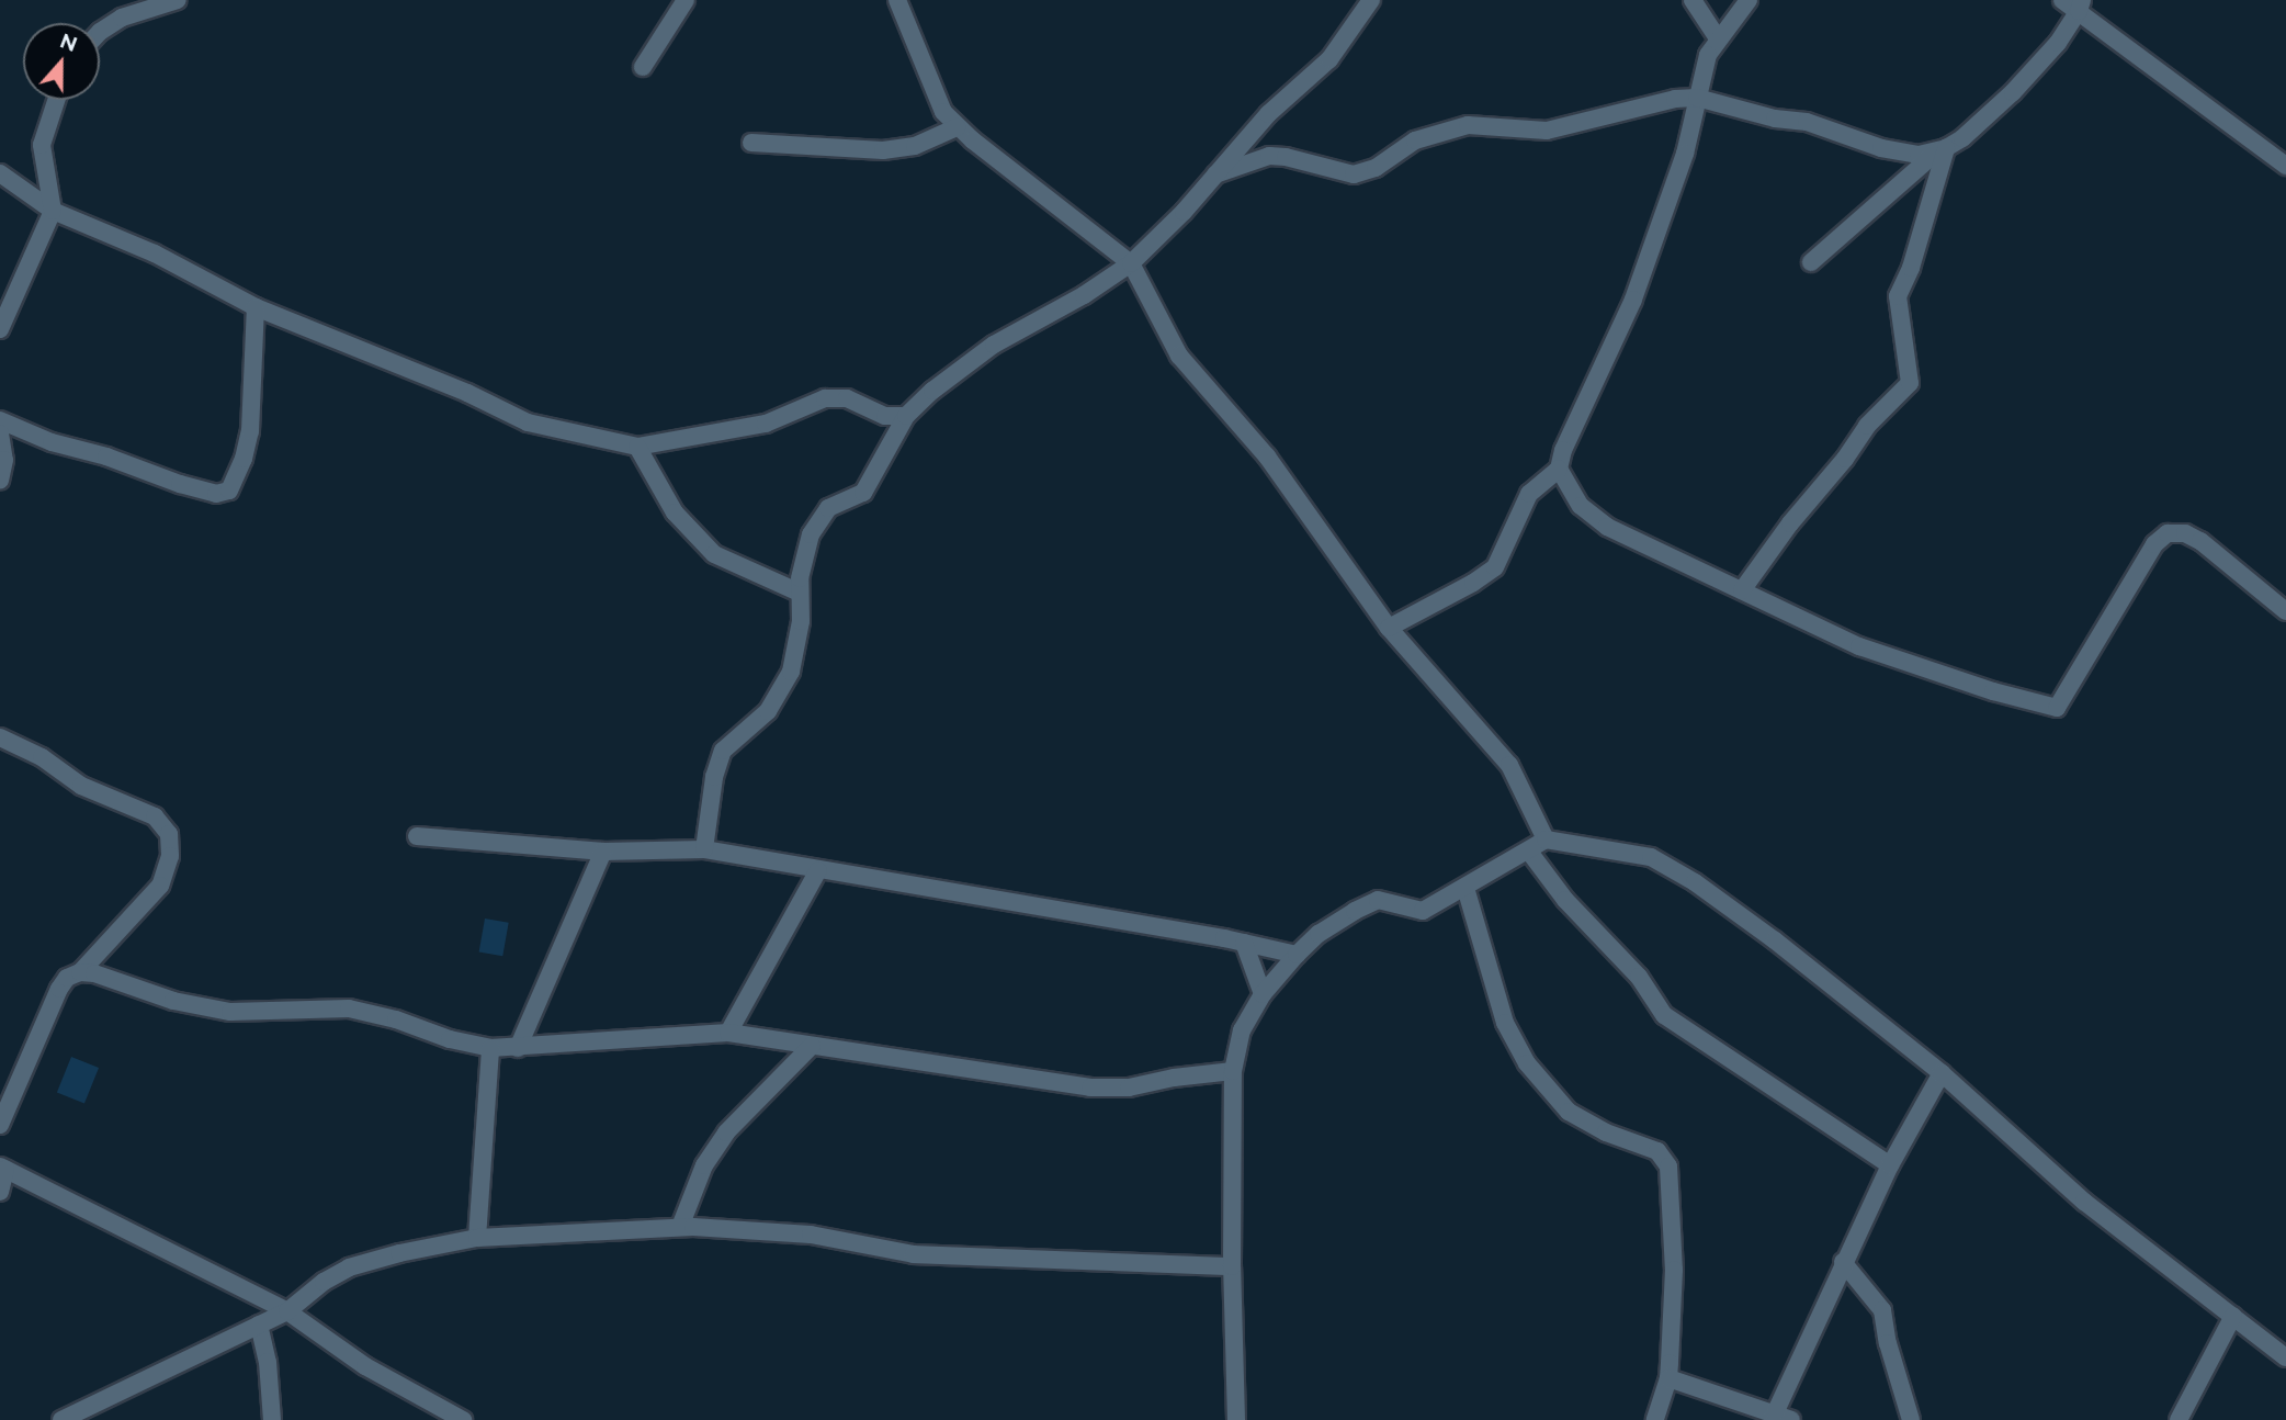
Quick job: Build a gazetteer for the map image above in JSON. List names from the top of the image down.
{
  "north": "top"
}
